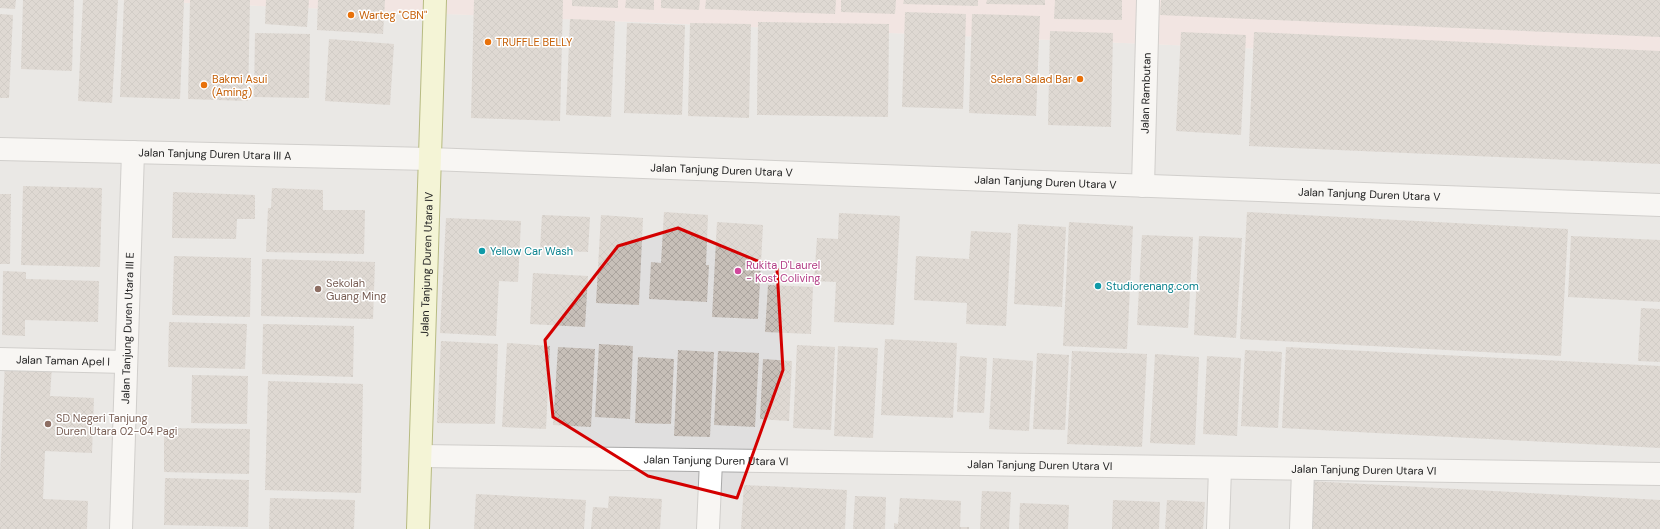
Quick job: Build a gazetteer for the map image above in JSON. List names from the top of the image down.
{
  "streets": {
    "street": [
      "Jalan Rambutan",
      "Jalan Tanjung Duren Utara III A",
      "Jalan Tanjung Duren Utara V",
      "Jalan Tanjung Duren Utara IV",
      "Jalan Tanjung Duren Utara III E",
      "Jalan Taman Apel I",
      "Jalan Tanjung Duren Utara VI"
    ]
  },
  "crossings": [
    ["Jalan Rambutan", "Jalan Tanjung Duren Utara V"],
    ["Jalan Tanjung Duren Utara III A", "Jalan Tanjung Duren Utara V"],
    ["Jalan Tanjung Duren Utara III A", "Jalan Tanjung Duren Utara IV"],
    ["Jalan Tanjung Duren Utara III A", "Jalan Tanjung Duren Utara III E"],
    ["Jalan Tanjung Duren Utara V", "Jalan Tanjung Duren Utara IV"],
    ["Jalan Tanjung Duren Utara IV", "Jalan Tanjung Duren Utara VI"],
    ["Jalan Tanjung Duren Utara III E", "Jalan Taman Apel I"]
  ],
  "places": [
    "Warteg \"CBN\"",
    "TRUFFLE BELLY",
    "Selera Salad Bar",
    "Bakmi Asui (Aming)",
    "Yellow Car Wash",
    "Rukita D'Laurel - Kost Coliving",
    "Studiorenang.com",
    "Sekolah Guang Ming",
    "SD Negeri Tanjung Duren Utara 02-04 Pagi"
  ]
}
